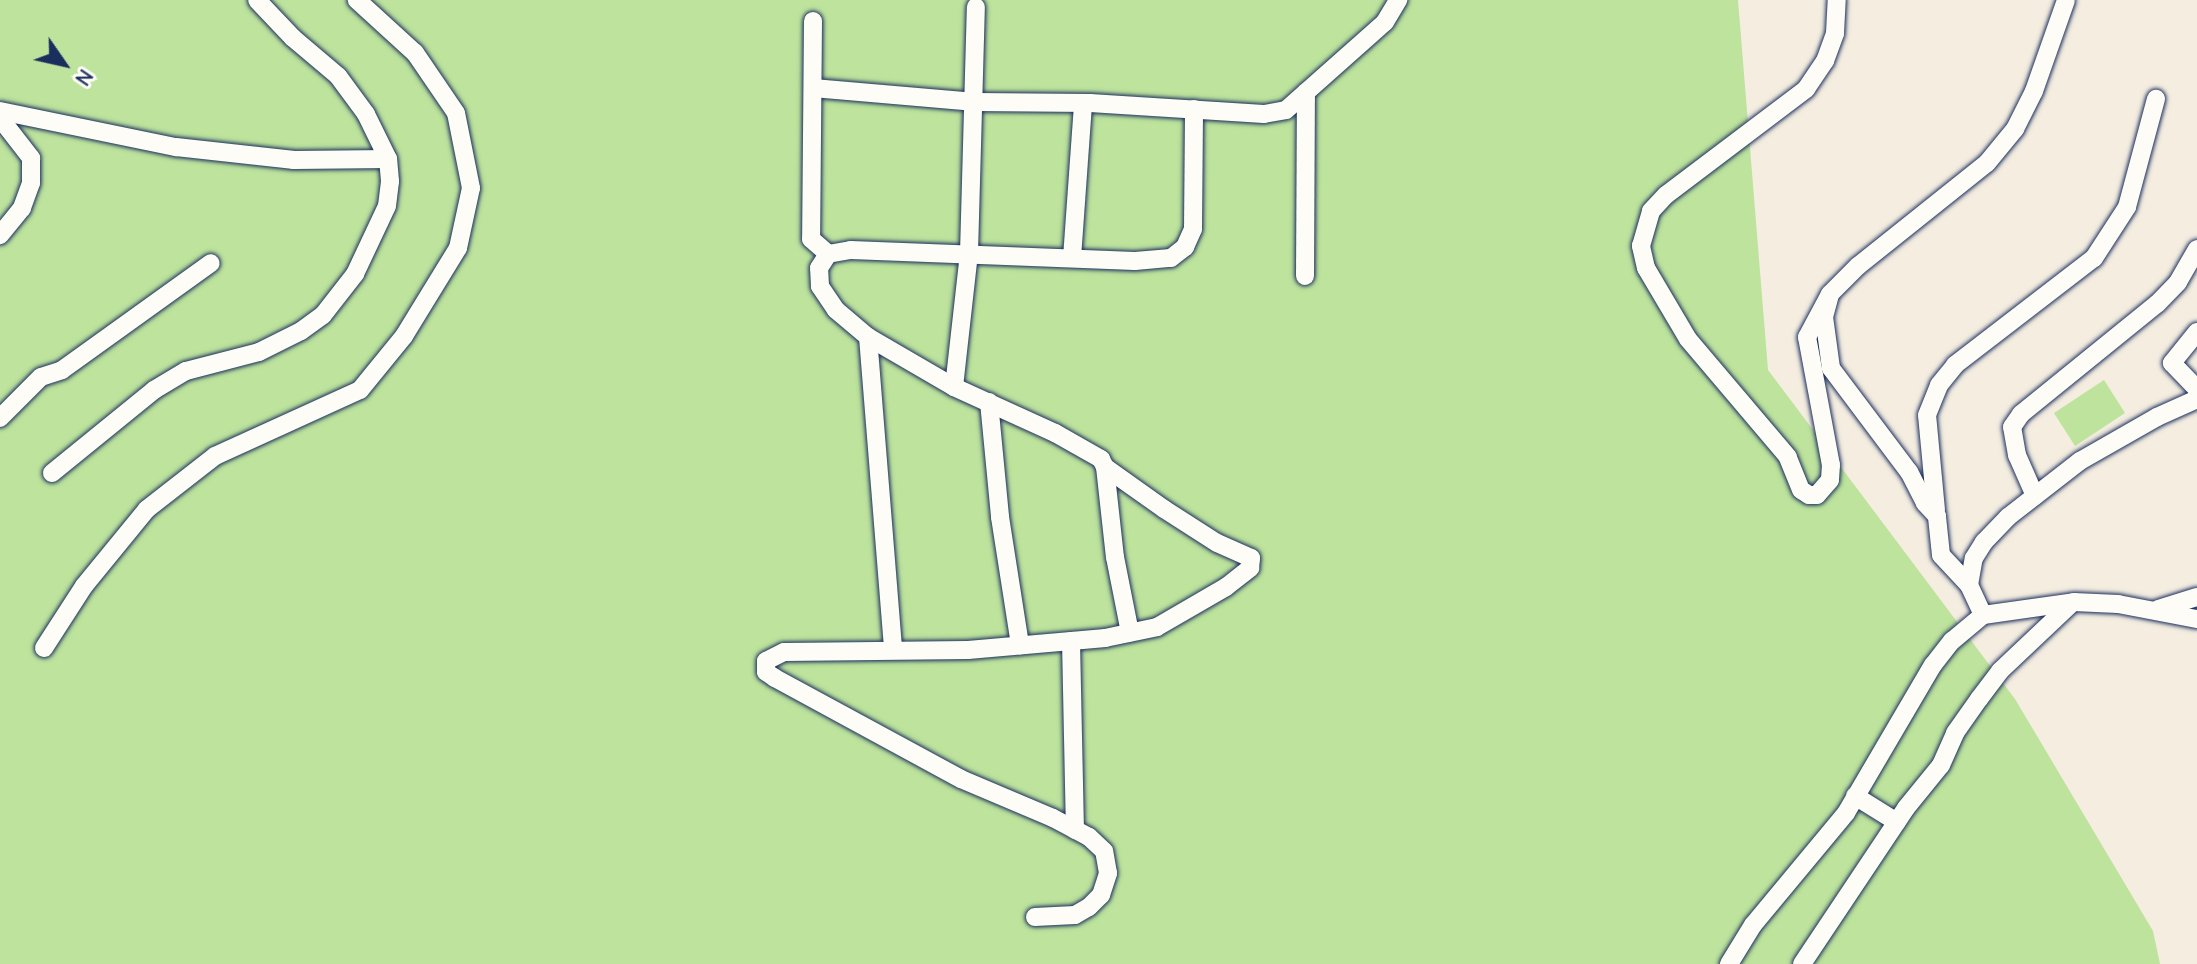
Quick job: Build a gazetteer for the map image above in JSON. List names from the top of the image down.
{
  "north": "bottom right"
}
